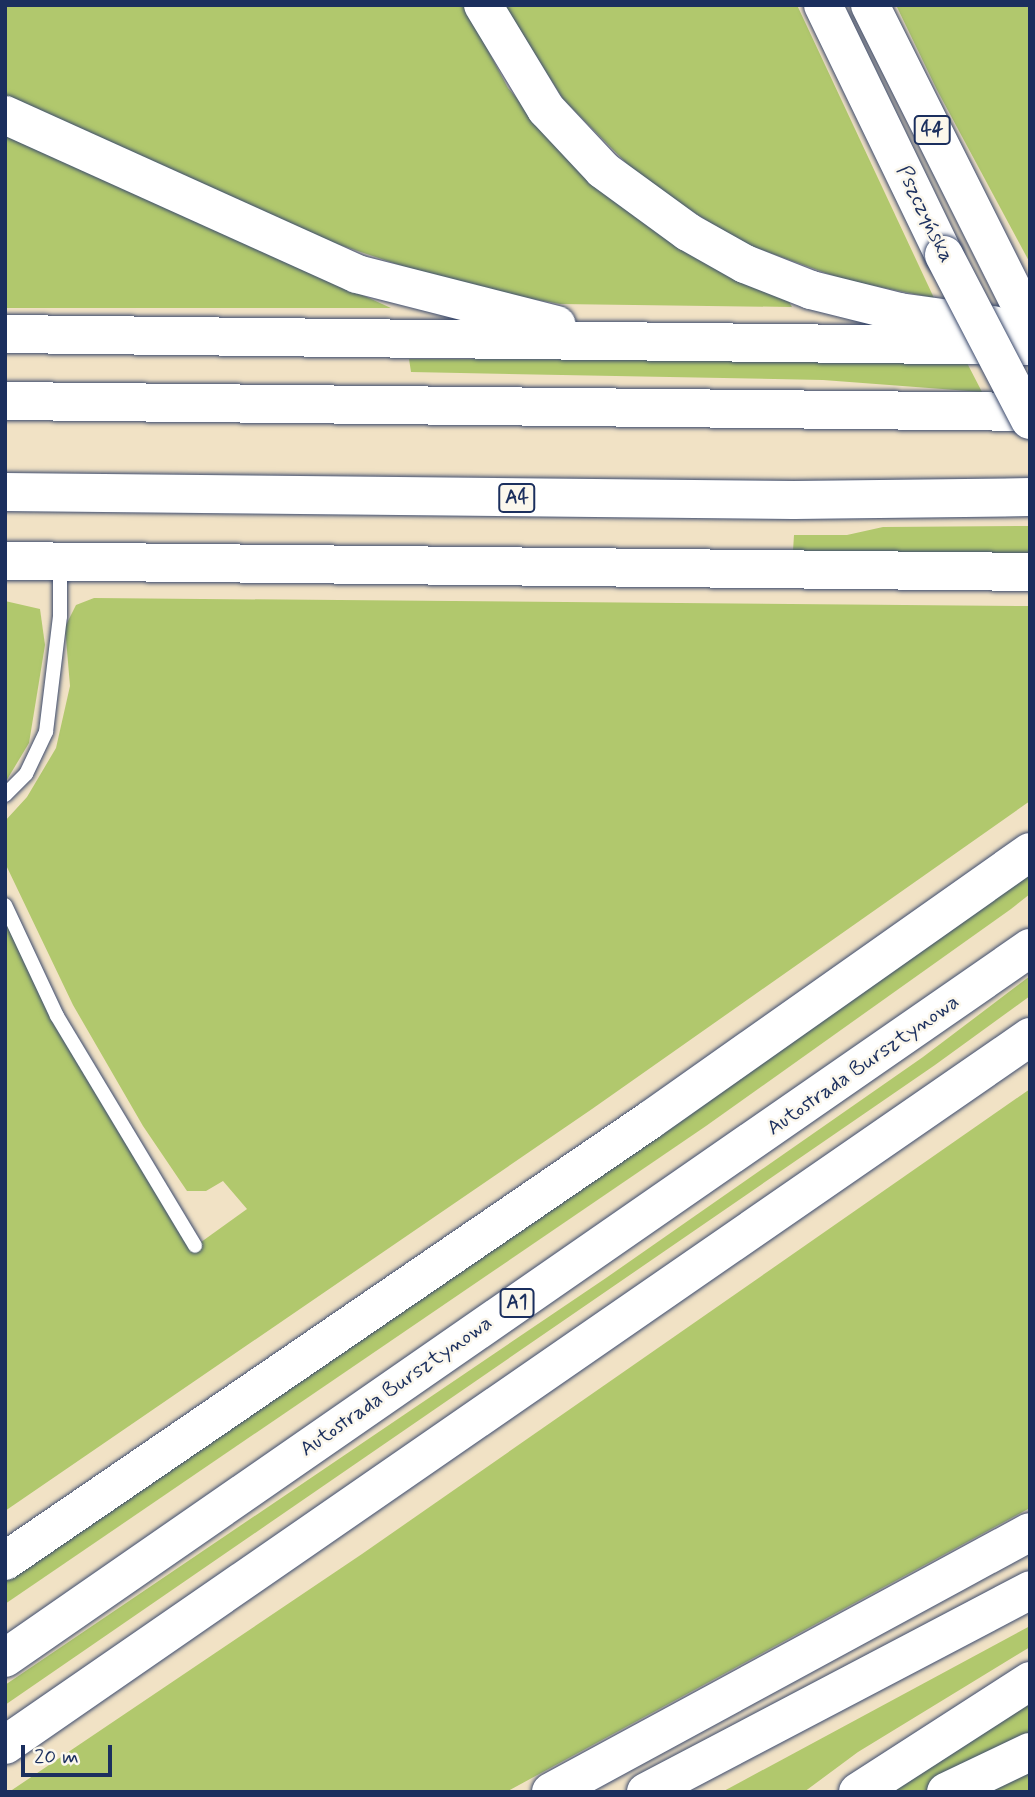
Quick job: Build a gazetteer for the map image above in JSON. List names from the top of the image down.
{
  "streets": {
    "main road": [
      "44",
      "Pszczyńska",
      "A4",
      "Autostrada Bursztynowa",
      "A1"
    ]
  },
  "scale_bar": "20 m"
}
